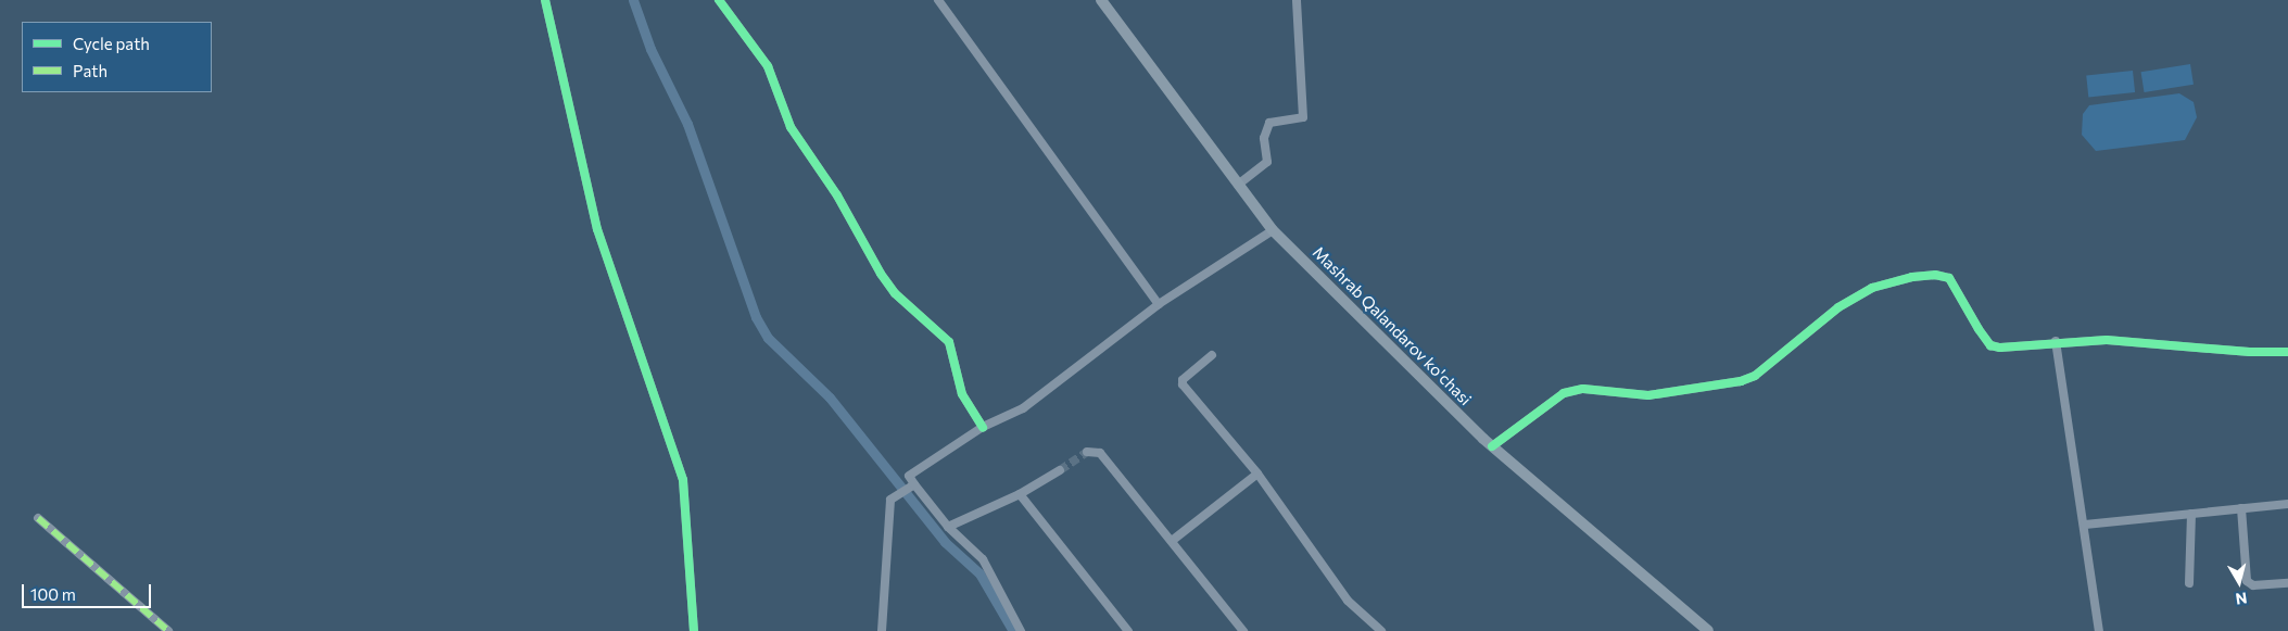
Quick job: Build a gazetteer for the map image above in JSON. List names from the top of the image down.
{
  "streets": {
    "main road": ["Mashrab Qalandarov ko'chasi"]
  },
  "legend": ["Cycle path", "Path"],
  "scale_bar": "100 m",
  "north": "bottom"
}
